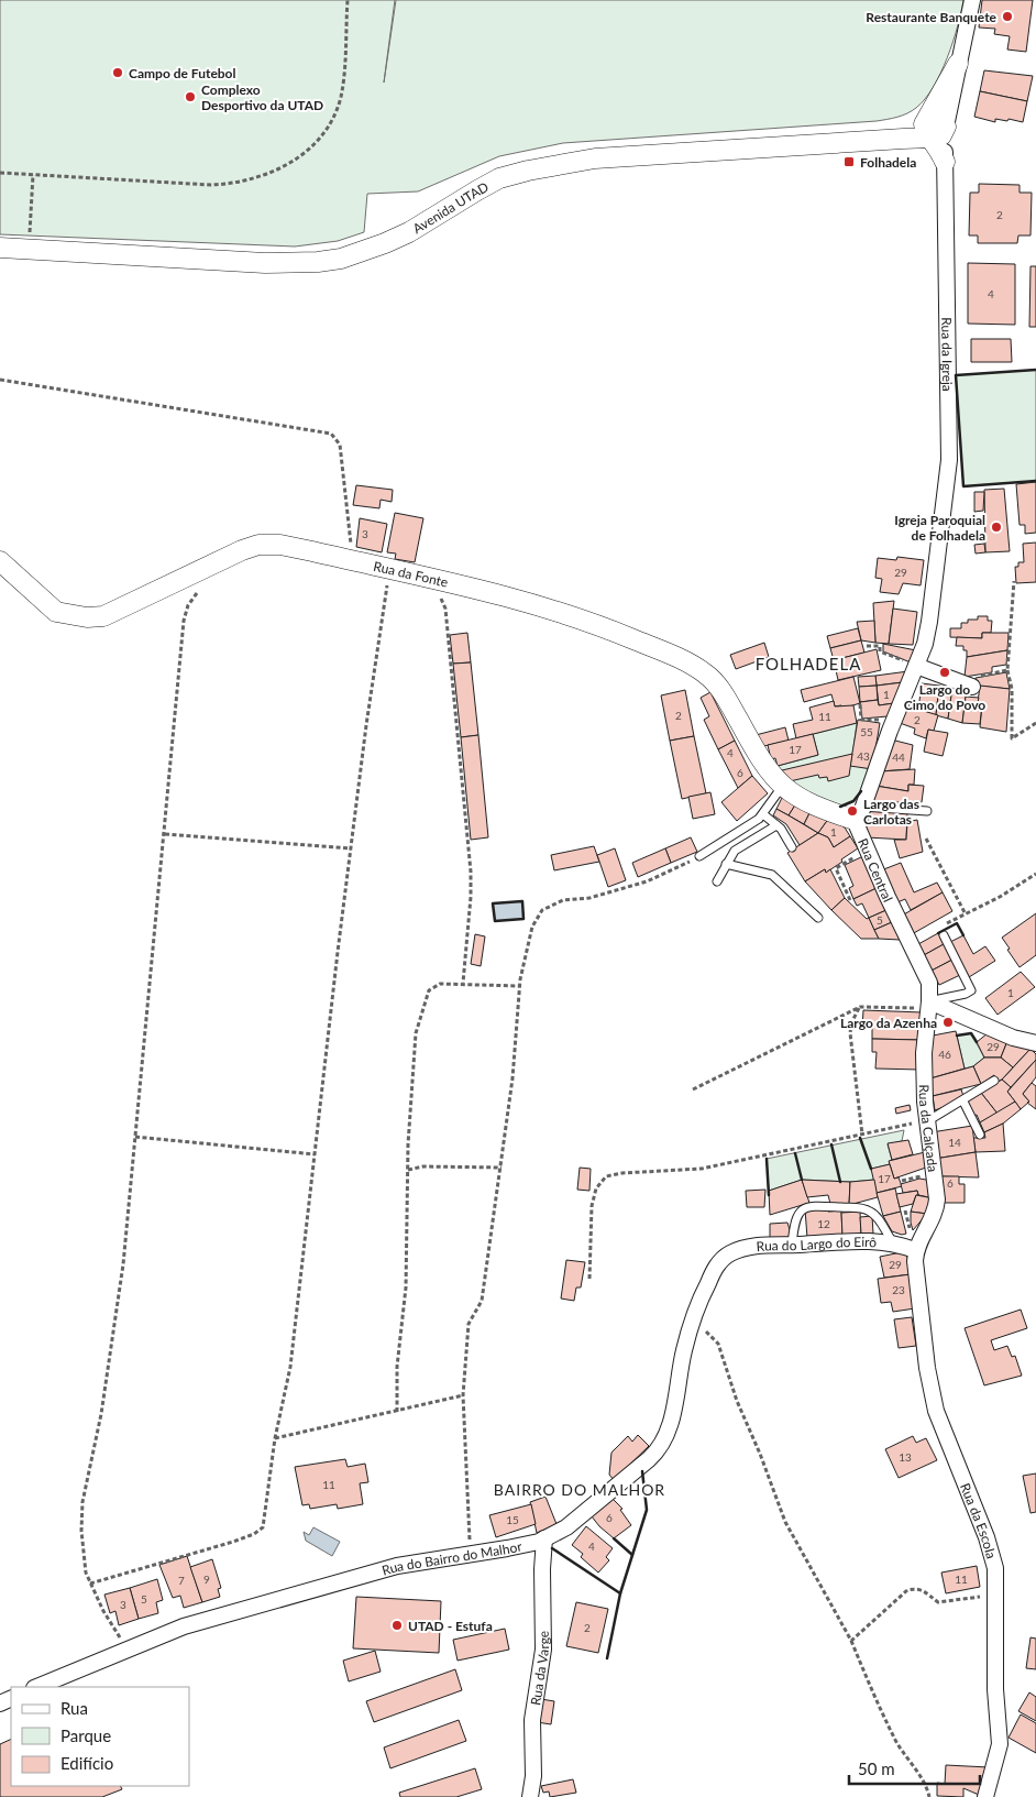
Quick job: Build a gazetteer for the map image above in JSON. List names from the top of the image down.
{
  "streets": {
    "street": [
      "Avenida UTAD",
      "Rua da Igreja",
      "Rua da Fonte",
      "Rua Central",
      "Rua da Calçada",
      "Rua do Largo do Eirô",
      "Rua da Escola",
      "Rua do Bairro do Malhor",
      "Rua da Varge"
    ]
  },
  "crossings": [
    ["Rua Central", "Rua da Calçada"],
    ["Rua da Calçada", "Rua do Largo do Eirô"],
    ["Rua da Calçada", "Rua da Escola"],
    ["Rua do Largo do Eirô", "Rua da Escola"],
    ["Rua do Largo do Eirô", "Rua do Bairro do Malhor"],
    ["Rua do Bairro do Malhor", "Rua da Varge"]
  ],
  "districts": ["FOLHADELA", "BAIRRO DO MALHOR"],
  "places": {
    "other": [
      "Restaurante Banquete",
      "Campo de Futebol",
      "Complexo Desportivo da UTAD",
      "Igreja Paroquial de Folhadela",
      "Largo do Cimo do Povo",
      "Largo das Carlotas",
      "Largo da Azenha",
      "UTAD - Estufa"
    ],
    "transit": ["Folhadela"]
  },
  "house_numbers": [
    "2",
    "4",
    "3",
    "29",
    "1",
    "2",
    "11",
    "2",
    "55",
    "17",
    "4",
    "43",
    "44",
    "6",
    "1",
    "5",
    "1",
    "29",
    "46",
    "14",
    "17",
    "6",
    "12",
    "29",
    "23",
    "13",
    "11",
    "6",
    "15",
    "4",
    "9",
    "11",
    "7",
    "5",
    "3",
    "2"
  ],
  "legend": ["Rua", "Parque", "Edifício"],
  "scale_bar": "50 m"
}
